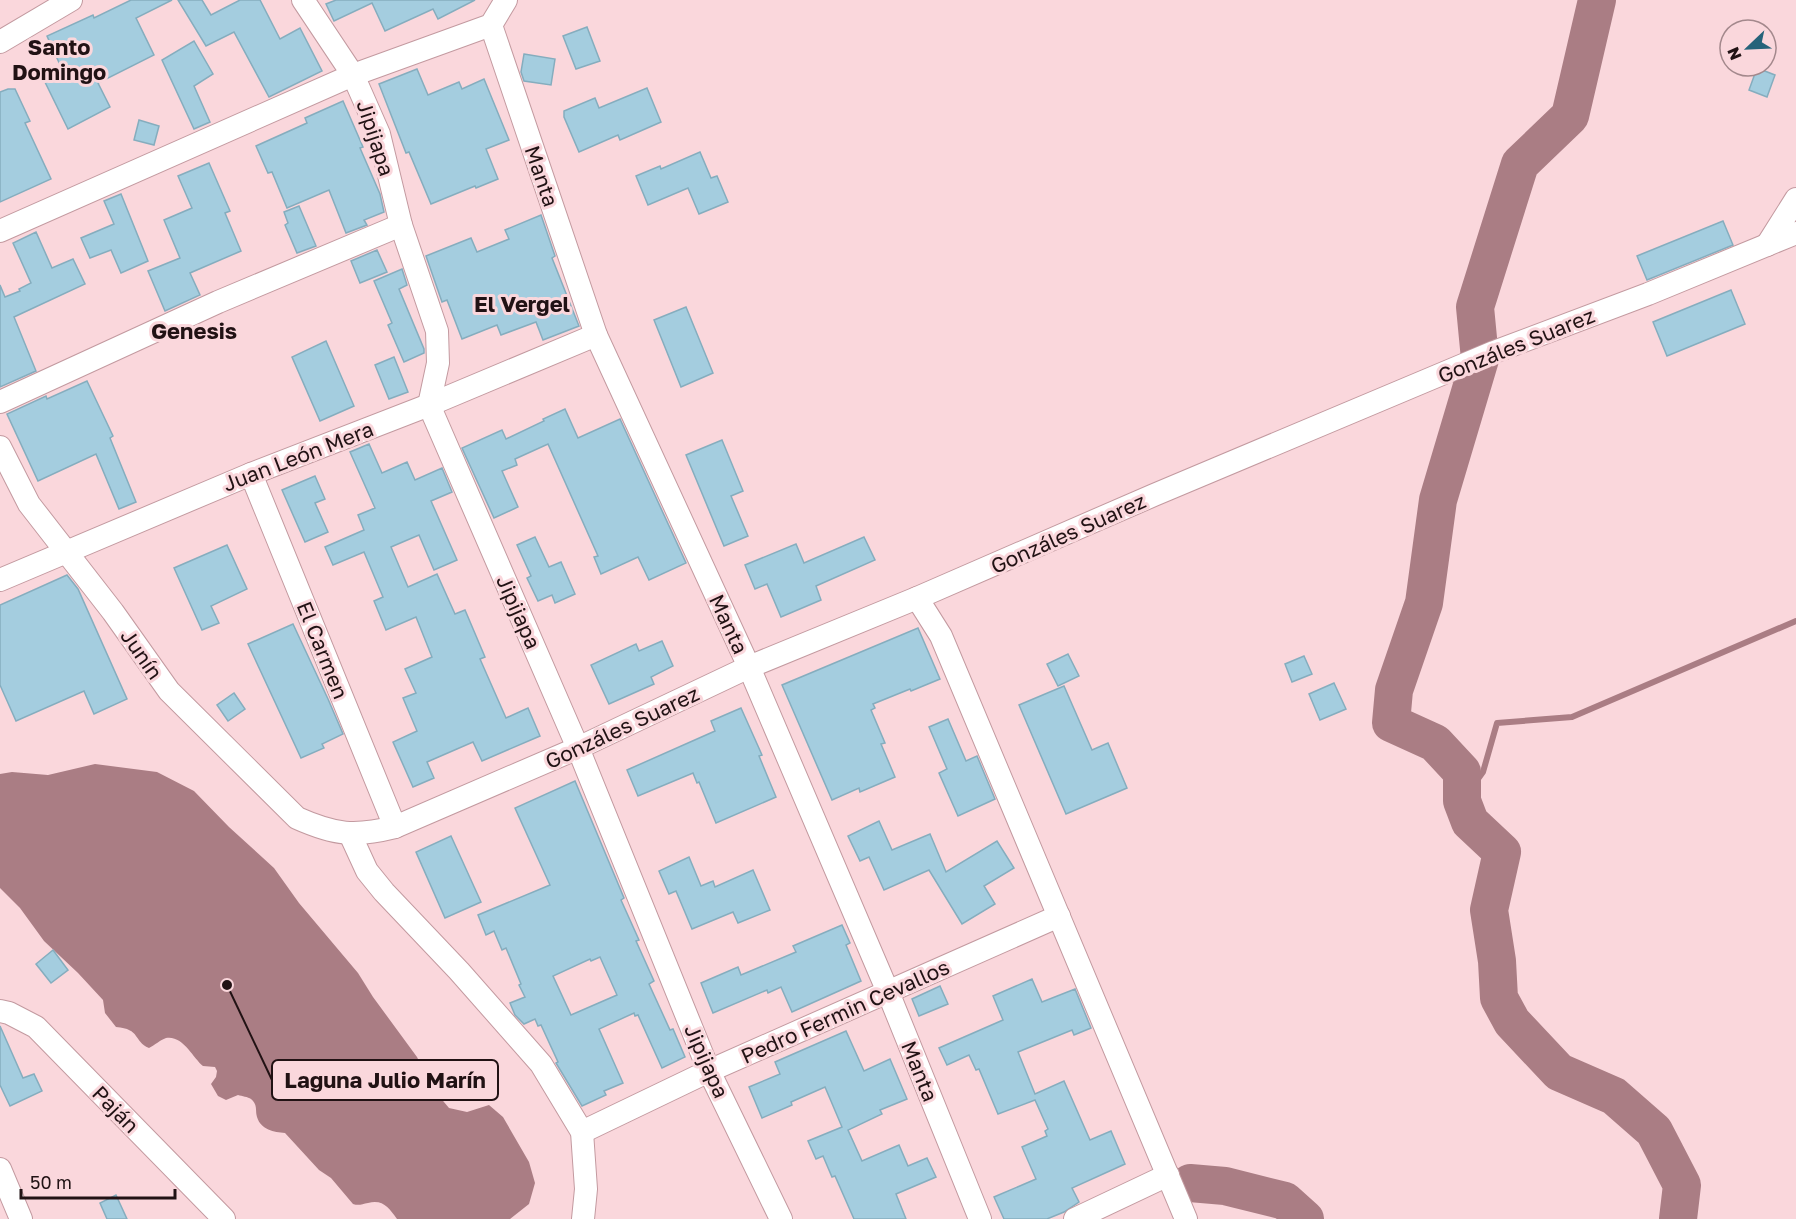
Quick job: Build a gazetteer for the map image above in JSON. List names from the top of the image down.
{
  "streets": {
    "street": [
      "Jipijapa",
      "Manta",
      "Gonzáles Suarez",
      "Juan León Mera",
      "El Carmen",
      "Junín",
      "Pedro Fermin Cevallos",
      "Paján"
    ]
  },
  "crossings": [
    ["Jipijapa", "Gonzáles Suarez"],
    ["Jipijapa", "Juan León Mera"],
    ["Jipijapa", "Pedro Fermin Cevallos"],
    ["Manta", "Gonzáles Suarez"],
    ["Manta", "Juan León Mera"],
    ["Manta", "Pedro Fermin Cevallos"],
    ["Gonzáles Suarez", "El Carmen"],
    ["Gonzáles Suarez", "Junín"],
    ["Juan León Mera", "El Carmen"],
    ["Juan León Mera", "Junín"]
  ],
  "districts": ["Santo Domingo", "El Vergel", "Genesis"],
  "places": ["Laguna Julio Marín"],
  "scale_bar": "50 m",
  "north": "bottom left"
}
